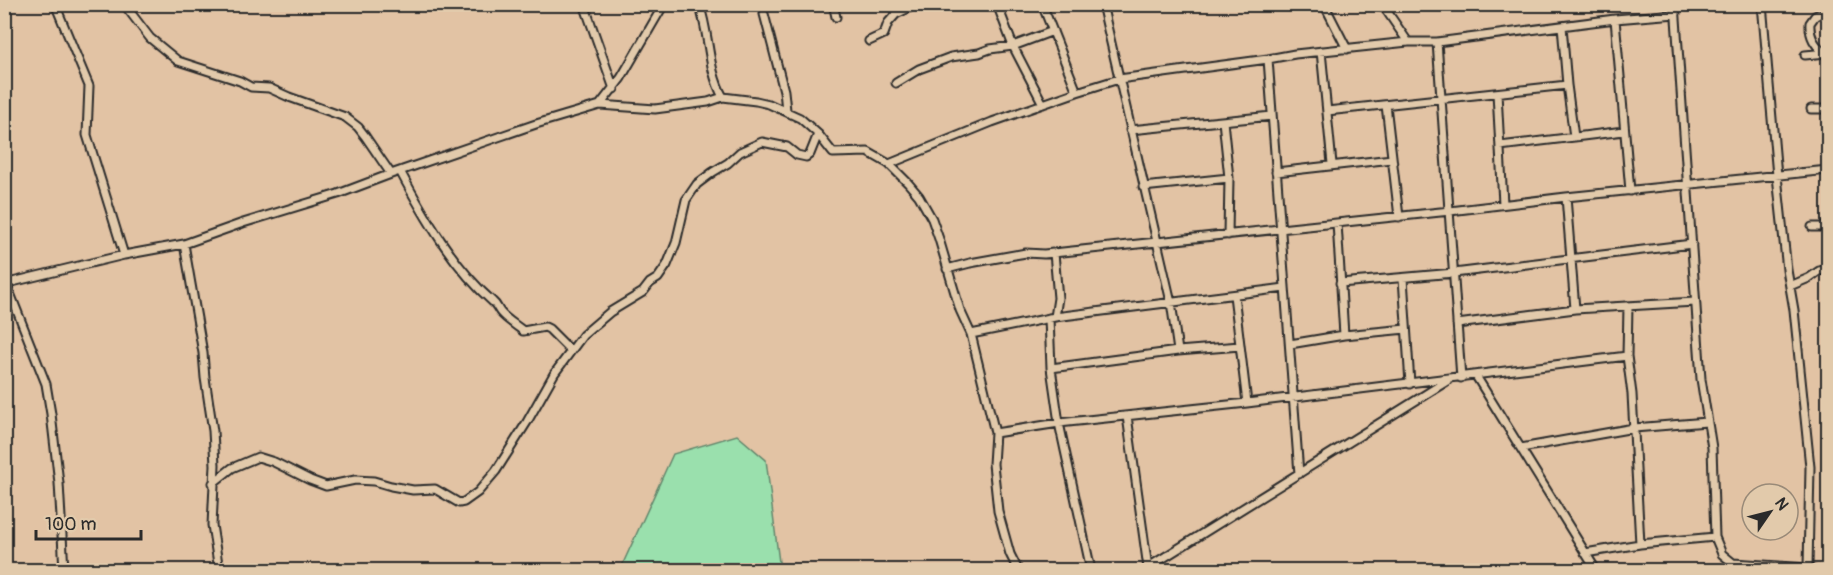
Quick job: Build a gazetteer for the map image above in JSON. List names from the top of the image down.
{
  "scale_bar": "100 m",
  "north": "top right"
}
